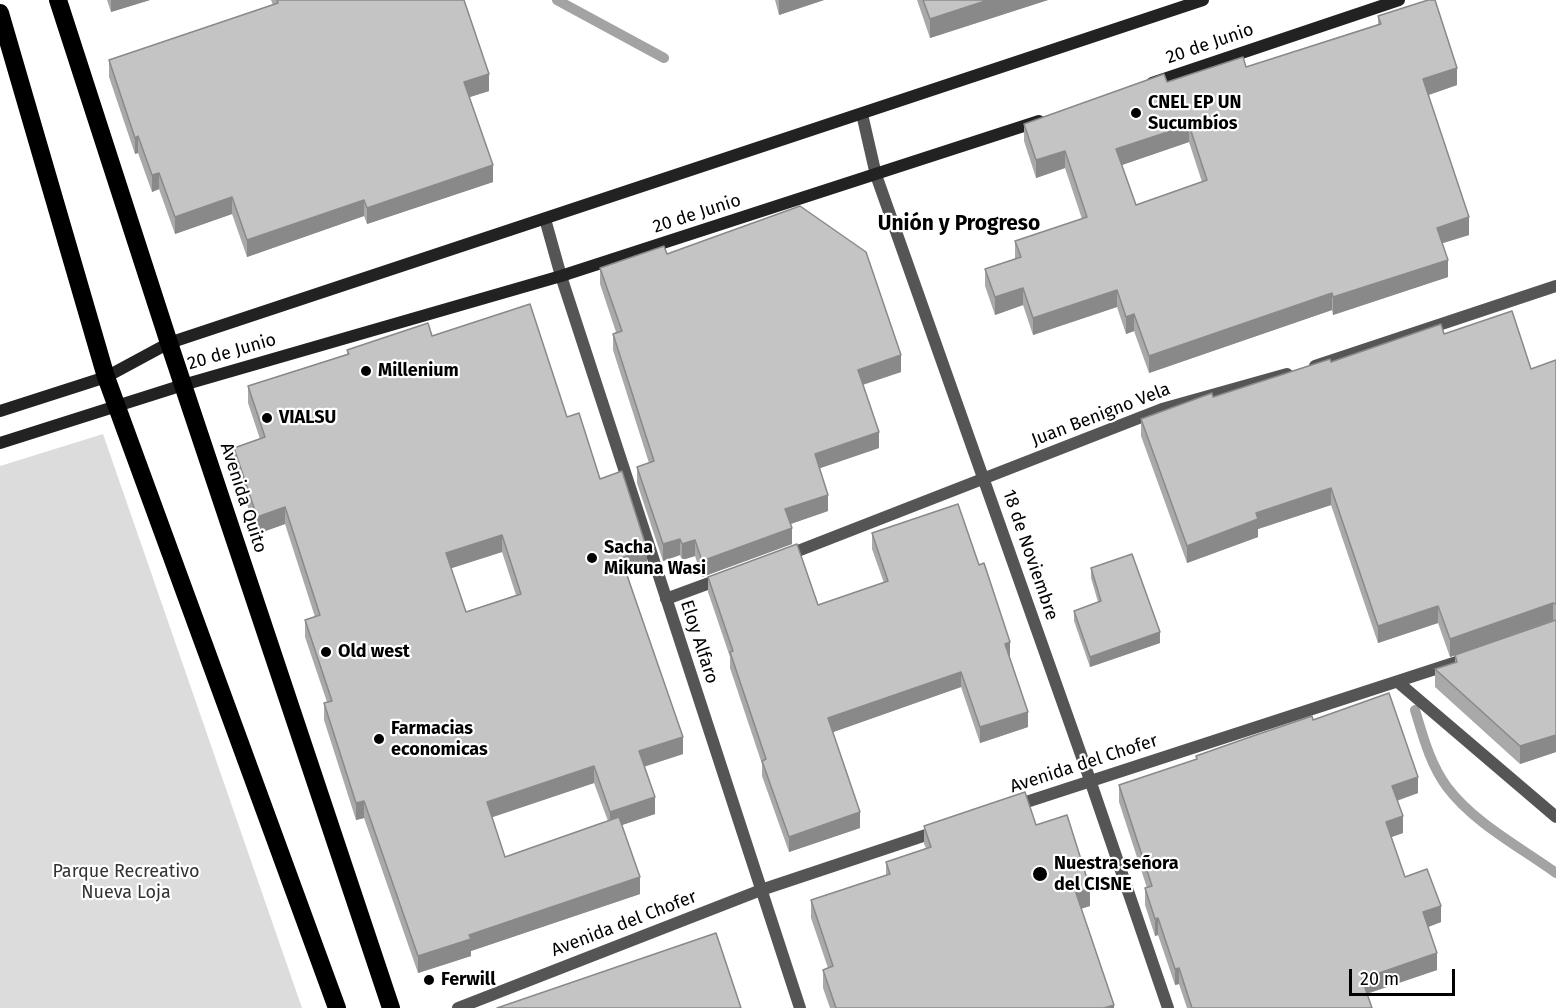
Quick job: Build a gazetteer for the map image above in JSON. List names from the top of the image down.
{
  "streets": {
    "highway": ["Avenida Quito"],
    "street": [
      "20 de Junio",
      "Juan Benigno Vela",
      "18 de Noviembre",
      "Eloy Alfaro",
      "Avenida del Chofer"
    ]
  },
  "crossings": [
    ["20 de Junio", "Avenida Quito"],
    ["20 de Junio", "18 de Noviembre"],
    ["20 de Junio", "Eloy Alfaro"],
    ["Juan Benigno Vela", "18 de Noviembre"],
    ["18 de Noviembre", "Avenida del Chofer"],
    ["Eloy Alfaro", "Avenida del Chofer"]
  ],
  "districts": ["Unión y Progreso"],
  "parks": ["Parque Recreativo Nueva Loja"],
  "places": [
    "CNEL EP UN Sucumbíos",
    "Millenium",
    "VIALSU",
    "Sacha Mikuna Wasi",
    "Old west",
    "Farmacias economicas",
    "Nuestra señora del CISNE",
    "Ferwill"
  ],
  "scale_bar": "20 m"
}
